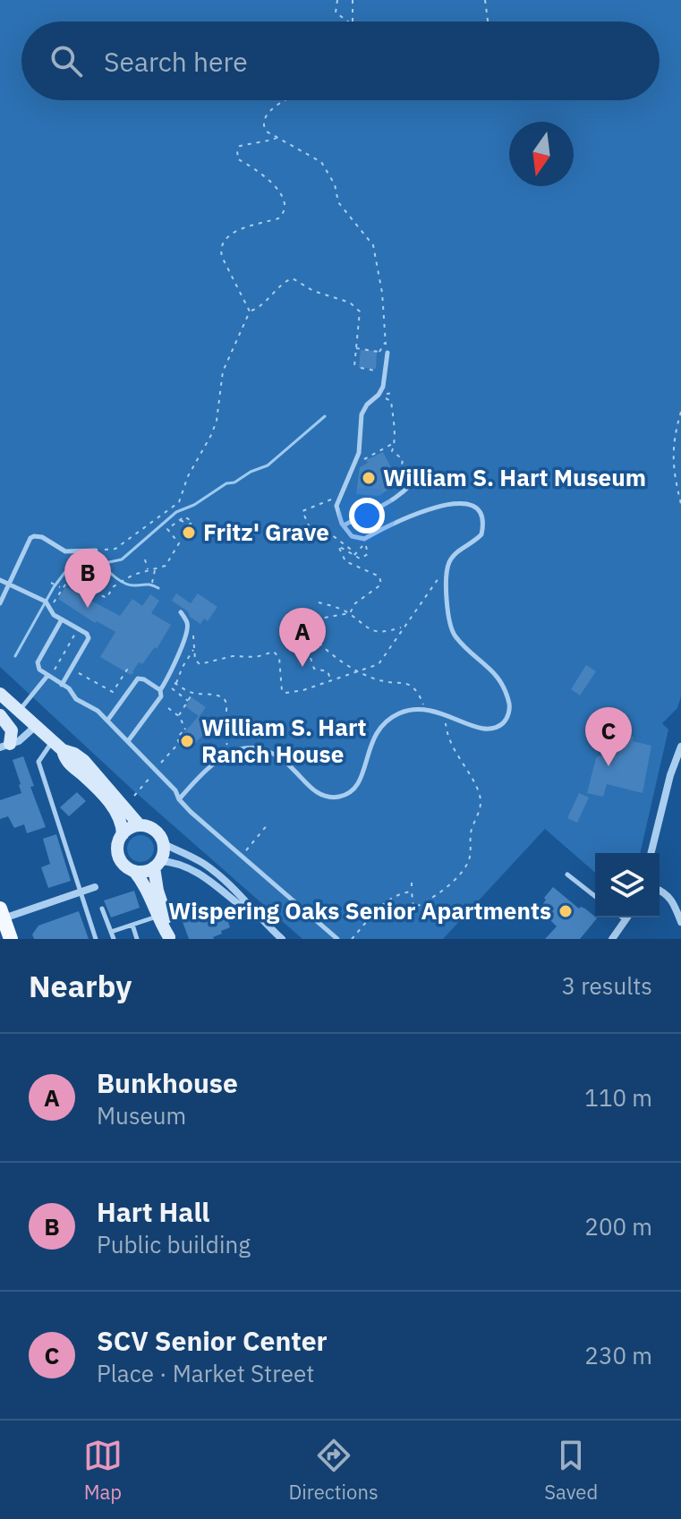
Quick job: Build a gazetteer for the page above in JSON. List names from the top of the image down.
{
  "places": [
    "William S. Hart Museum",
    "Fritz' Grave",
    "William S. Hart Ranch House",
    "Wispering Oaks Senior Apartments"
  ],
  "north": "bottom",
  "page": {
    "search": "Search here",
    "pins": ["B", "A", "C"],
    "heading": ["Nearby", "3 results"],
    "list": [
      {
        "mark": "A",
        "name": "Bunkhouse",
        "note": "Museum",
        "value": "110 m"
      },
      {
        "mark": "B",
        "name": "Hart Hall",
        "note": "Public building",
        "value": "200 m"
      },
      {
        "mark": "C",
        "name": "SCV Senior Center",
        "note": "Place · Market Street",
        "value": "230 m"
      }
    ],
    "nav": ["Map", "Directions", "Saved"]
  }
}
